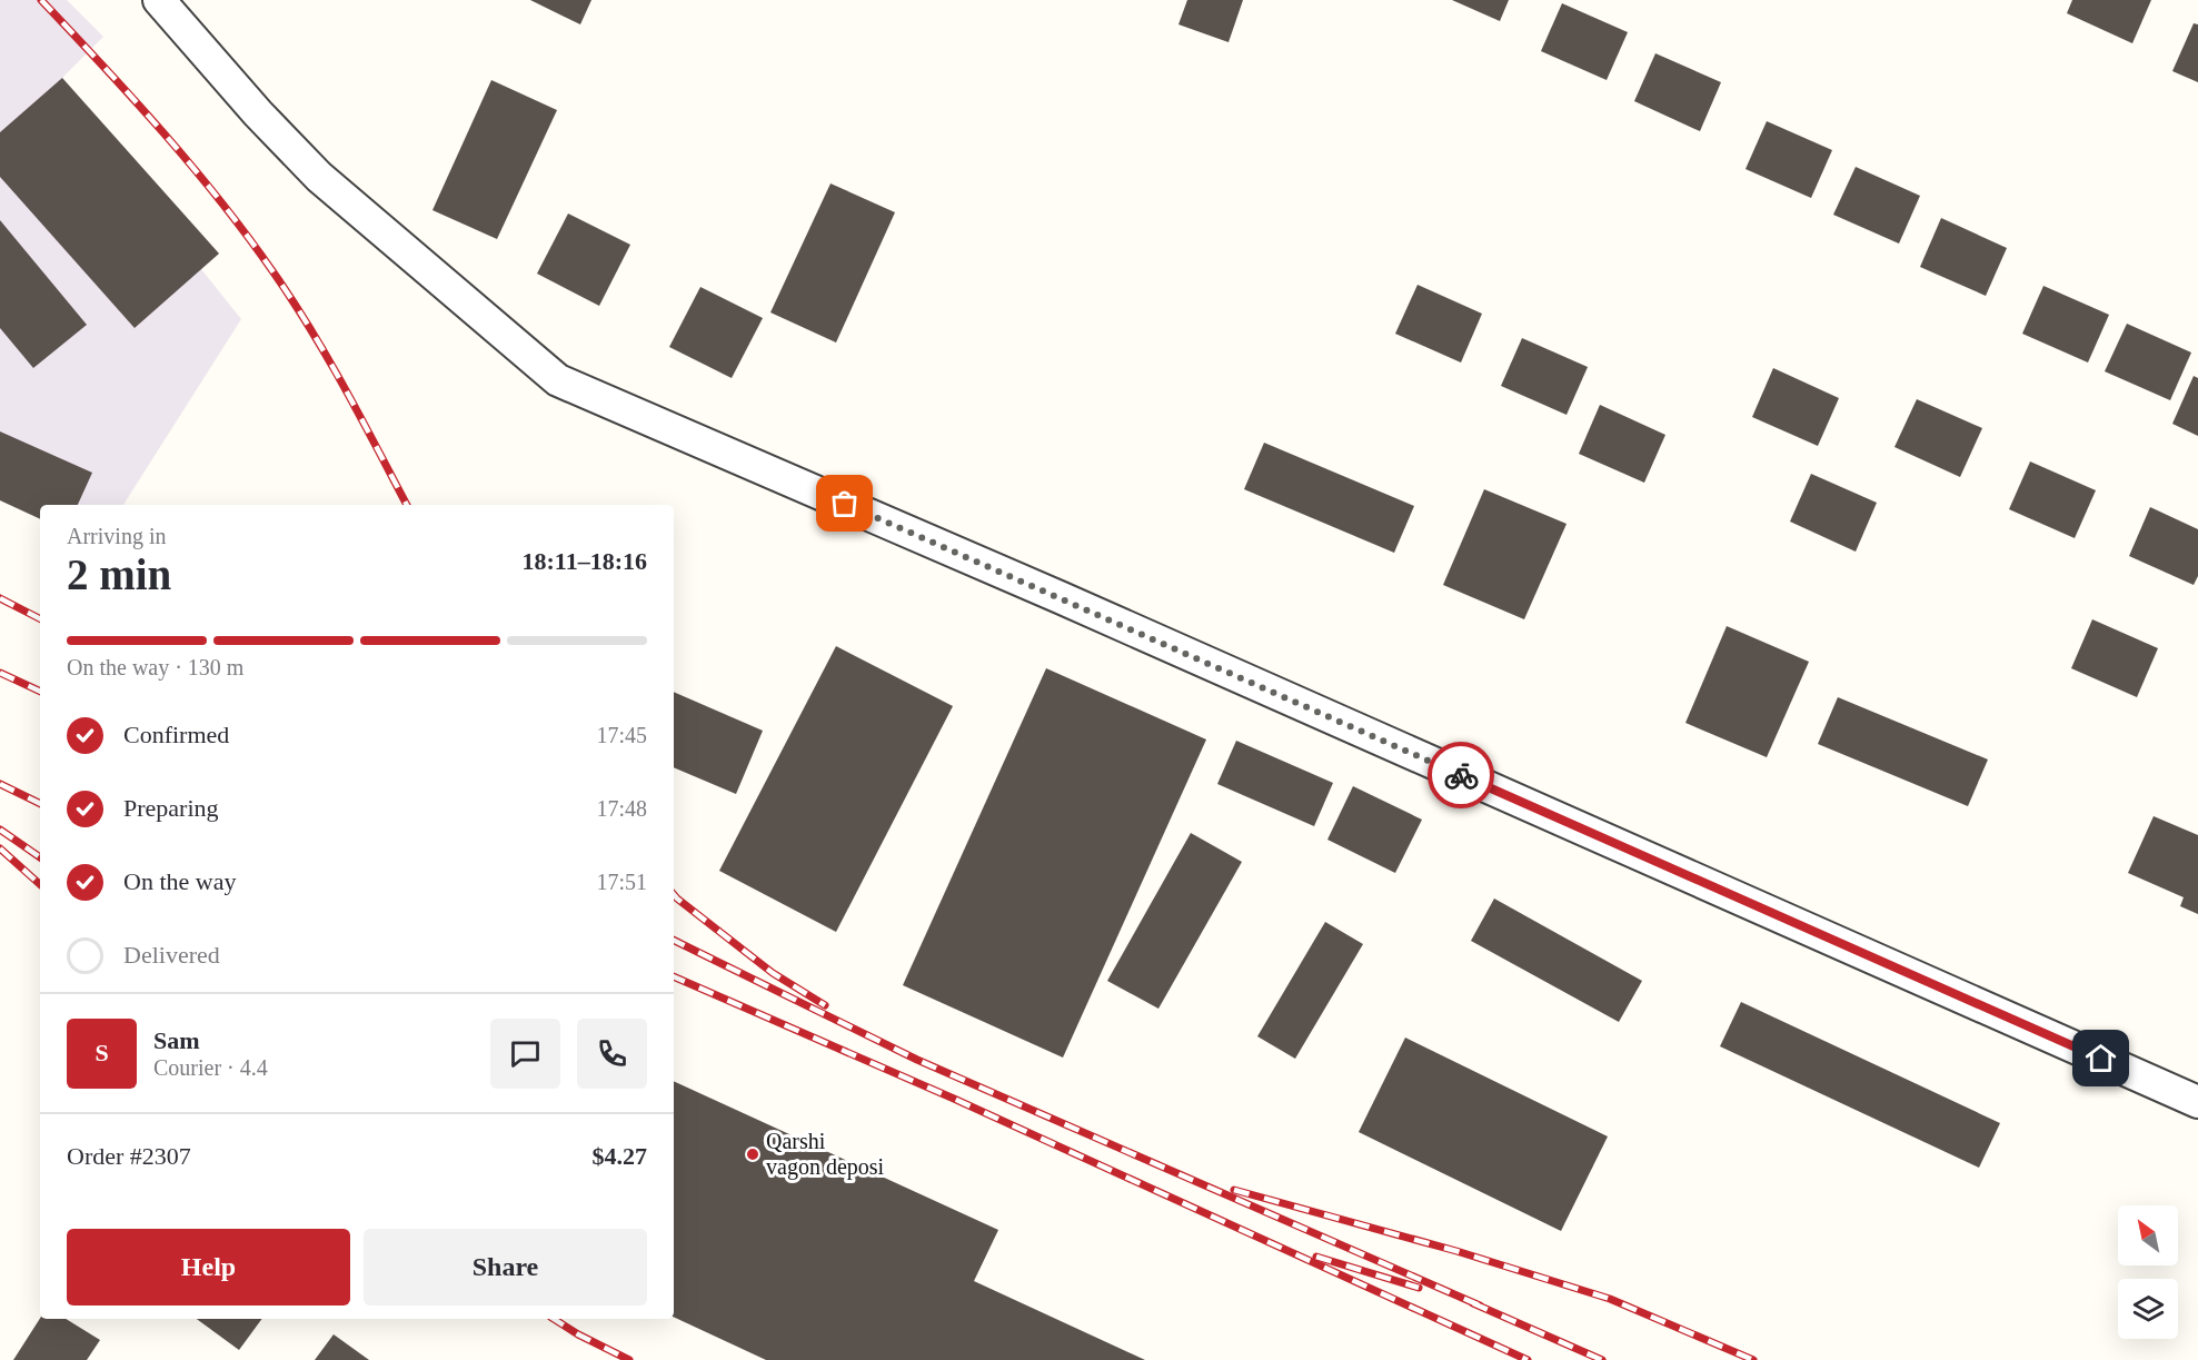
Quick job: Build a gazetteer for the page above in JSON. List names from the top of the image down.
{
  "places": ["Qarshi vagon deposi"],
  "north": "top left",
  "page": {
    "heading": ["2 min", "Arriving in", "18:11–18:16"],
    "panel": [
      "Sam",
      "Courier · 4.4",
      "Order #2307",
      "$4.27"
    ],
    "bar": "On the way · 130 m",
    "list": [
      ["Confirmed", "17:45"],
      ["Preparing", "17:48"],
      ["On the way", "17:51"],
      "Delivered"
    ],
    "round": "S",
    "buttons": ["Help", "Share"]
  }
}
